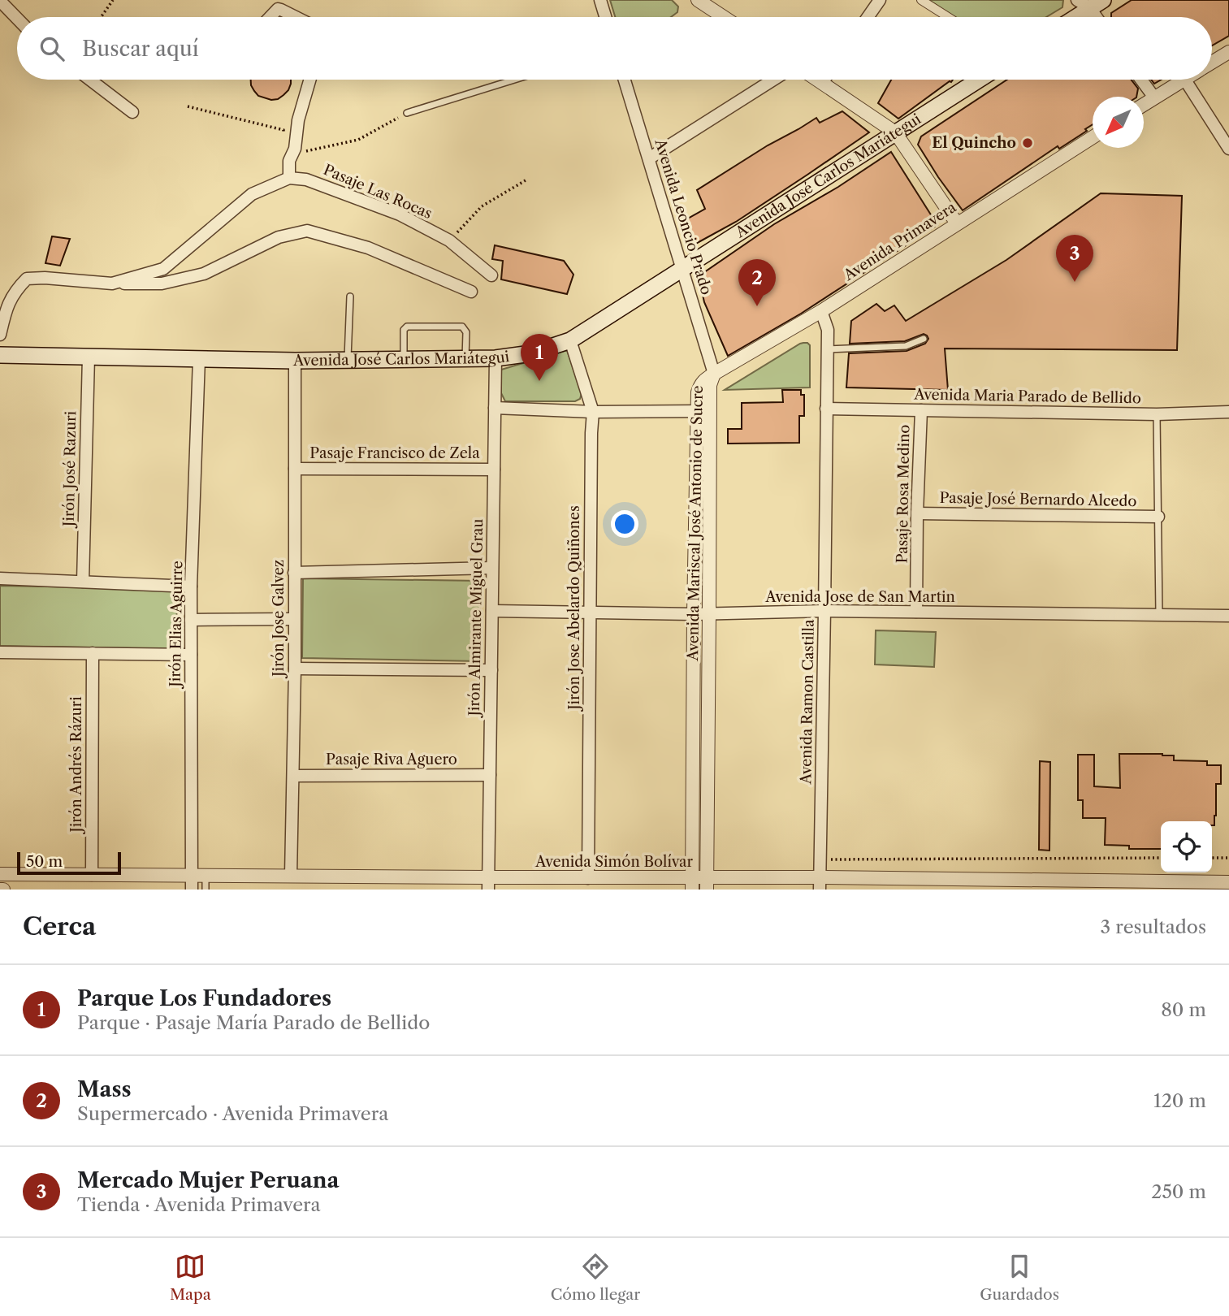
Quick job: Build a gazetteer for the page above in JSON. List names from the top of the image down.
{
  "streets": {
    "main road": ["Avenida José Carlos Mariátegui"],
    "street": [
      "Pasaje Las Rocas",
      "Avenida Leoncio Prado",
      "Avenida Primavera",
      "Avenida Maria Parado de Bellido",
      "Pasaje Francisco de Zela",
      "Jirón José Razuri",
      "Pasaje Rosa Medino",
      "Pasaje José Bernardo Alcedo",
      "Avenida Mariscal José Antonio de Sucre",
      "Avenida Jose de San Martin",
      "Jirón Jose Abelardo Quiñones",
      "Jirón Almirante Miguel Grau",
      "Jirón Jose Galvez",
      "Jirón Elias Aguirre",
      "Avenida Ramon Castilla",
      "Pasaje Riva Aguero",
      "Jirón Andrés Rázuri",
      "Avenida Simón Bolívar"
    ]
  },
  "crossings": [
    ["Avenida José Carlos Mariátegui", "Avenida Leoncio Prado"],
    ["Avenida José Carlos Mariátegui", "Jirón José Razuri"],
    ["Avenida José Carlos Mariátegui", "Jirón Jose Abelardo Quiñones"],
    ["Avenida José Carlos Mariátegui", "Jirón Almirante Miguel Grau"],
    ["Avenida José Carlos Mariátegui", "Jirón Jose Galvez"],
    ["Avenida José Carlos Mariátegui", "Jirón Elias Aguirre"],
    ["Avenida Leoncio Prado", "Avenida Primavera"],
    ["Avenida Leoncio Prado", "Avenida Mariscal José Antonio de Sucre"],
    ["Avenida Primavera", "Avenida Mariscal José Antonio de Sucre"],
    ["Avenida Primavera", "Avenida Ramon Castilla"],
    ["Avenida Maria Parado de Bellido", "Pasaje Rosa Medino"],
    ["Avenida Maria Parado de Bellido", "Avenida Ramon Castilla"],
    ["Pasaje Francisco de Zela", "Jirón Almirante Miguel Grau"],
    ["Pasaje Francisco de Zela", "Jirón Jose Galvez"],
    ["Pasaje Rosa Medino", "Pasaje José Bernardo Alcedo"],
    ["Pasaje Rosa Medino", "Avenida Jose de San Martin"],
    ["Avenida Mariscal José Antonio de Sucre", "Avenida Jose de San Martin"],
    ["Avenida Mariscal José Antonio de Sucre", "Avenida Simón Bolívar"],
    ["Avenida Jose de San Martin", "Jirón Jose Abelardo Quiñones"],
    ["Avenida Jose de San Martin", "Jirón Almirante Miguel Grau"],
    ["Avenida Jose de San Martin", "Avenida Ramon Castilla"],
    ["Jirón Jose Abelardo Quiñones", "Avenida Simón Bolívar"],
    ["Jirón Almirante Miguel Grau", "Pasaje Riva Aguero"],
    ["Jirón Almirante Miguel Grau", "Avenida Simón Bolívar"],
    ["Jirón Jose Galvez", "Pasaje Riva Aguero"],
    ["Jirón Jose Galvez", "Avenida Simón Bolívar"],
    ["Jirón Elias Aguirre", "Avenida Simón Bolívar"],
    ["Avenida Ramon Castilla", "Avenida Simón Bolívar"],
    ["Jirón Andrés Rázuri", "Avenida Simón Bolívar"]
  ],
  "places": ["El Quincho"],
  "scale_bar": "50 m",
  "north": "bottom left",
  "page": {
    "search": "Buscar aquí",
    "pins": ["3", "2", "1"],
    "scale": "50 m",
    "heading": ["Cerca", "3 resultados"],
    "list": [
      {
        "mark": "1",
        "name": "Parque Los Fundadores",
        "note": "Parque · Pasaje María Parado de Bellido",
        "value": "80 m"
      },
      {
        "mark": "2",
        "name": "Mass",
        "note": "Supermercado · Avenida Primavera",
        "value": "120 m"
      },
      {
        "mark": "3",
        "name": "Mercado Mujer Peruana",
        "note": "Tienda · Avenida Primavera",
        "value": "250 m"
      }
    ],
    "nav": ["Mapa", "Cómo llegar", "Guardados"]
  }
}
